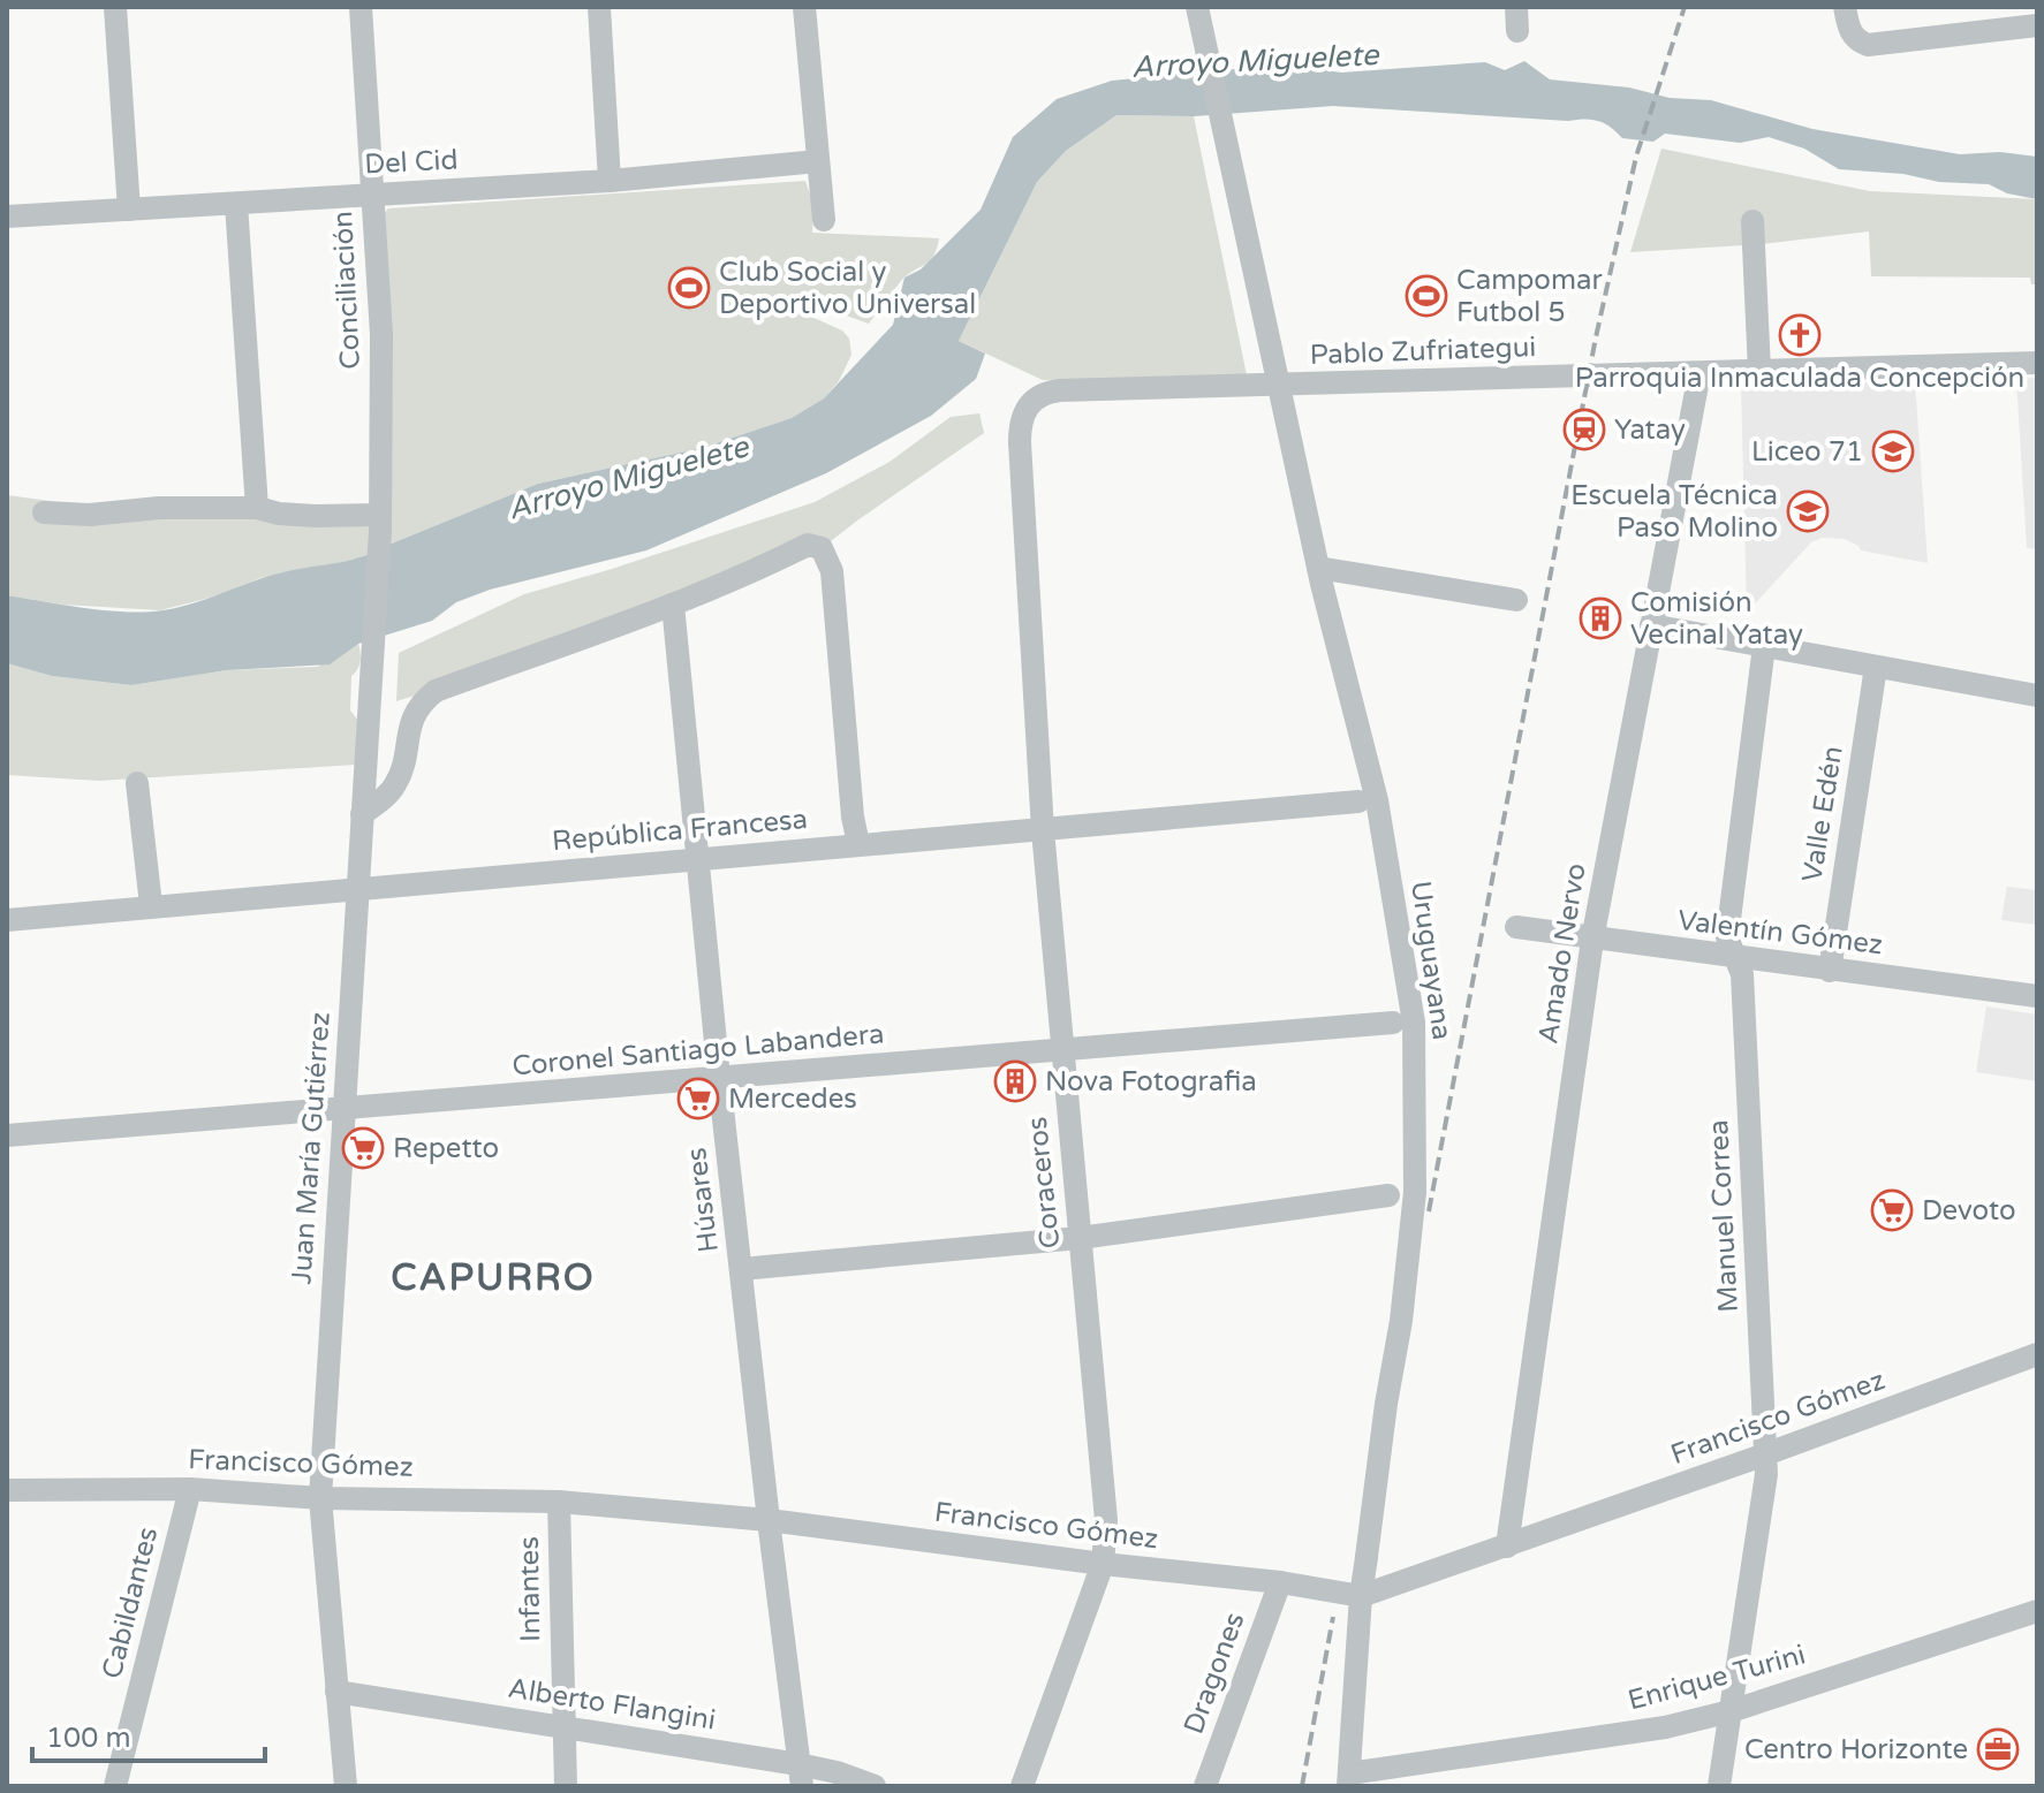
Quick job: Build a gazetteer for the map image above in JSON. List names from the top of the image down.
{
  "streets": {
    "street": [
      "Del Cid",
      "Conciliación",
      "Pablo Zufriategui",
      "Valle Edén",
      "República Francesa",
      "Valentín Gómez",
      "Amado Nervo",
      "Uruguayana",
      "Coronel Santiago Labandera",
      "Juan María Gutiérrez",
      "Coraceros",
      "Húsares",
      "Manuel Correa",
      "Francisco Gómez",
      "Infantes",
      "Cabildantes",
      "Dragones",
      "Enrique Turini",
      "Alberto Flangini"
    ]
  },
  "crossings": [
    ["Del Cid", "Conciliación"],
    ["Conciliación", "Juan María Gutiérrez"],
    ["Pablo Zufriategui", "Amado Nervo"],
    ["Pablo Zufriategui", "Uruguayana"],
    ["Pablo Zufriategui", "Coraceros"],
    ["Valle Edén", "Valentín Gómez"],
    ["República Francesa", "Juan María Gutiérrez"],
    ["República Francesa", "Coraceros"],
    ["República Francesa", "Húsares"],
    ["Valentín Gómez", "Amado Nervo"],
    ["Valentín Gómez", "Manuel Correa"],
    ["Amado Nervo", "Francisco Gómez"],
    ["Uruguayana", "Francisco Gómez"],
    ["Uruguayana", "Enrique Turini"],
    ["Coronel Santiago Labandera", "Juan María Gutiérrez"],
    ["Coronel Santiago Labandera", "Coraceros"],
    ["Coronel Santiago Labandera", "Húsares"],
    ["Juan María Gutiérrez", "Francisco Gómez"],
    ["Juan María Gutiérrez", "Alberto Flangini"],
    ["Coraceros", "Francisco Gómez"],
    ["Húsares", "Francisco Gómez"],
    ["Húsares", "Alberto Flangini"],
    ["Manuel Correa", "Francisco Gómez"],
    ["Manuel Correa", "Enrique Turini"],
    ["Francisco Gómez", "Infantes"],
    ["Francisco Gómez", "Cabildantes"],
    ["Francisco Gómez", "Dragones"],
    ["Infantes", "Alberto Flangini"]
  ],
  "districts": ["CAPURRO"],
  "water": ["Arroyo Miguelete"],
  "places": {
    "sports": ["Club Social y Deportivo Universal", "Campomar Futbol 5"],
    "church": ["Parroquia Inmaculada Concepción"],
    "station": ["Yatay"],
    "school or university": ["Liceo 71", "Escuela Técnica Paso Molino"],
    "building": ["Comisión Vecinal Yatay", "Nova Fotografia"],
    "supermarket": ["Mercedes", "Repetto", "Devoto"],
    "office": ["Centro Horizonte"]
  },
  "scale_bar": "100 m"
}
